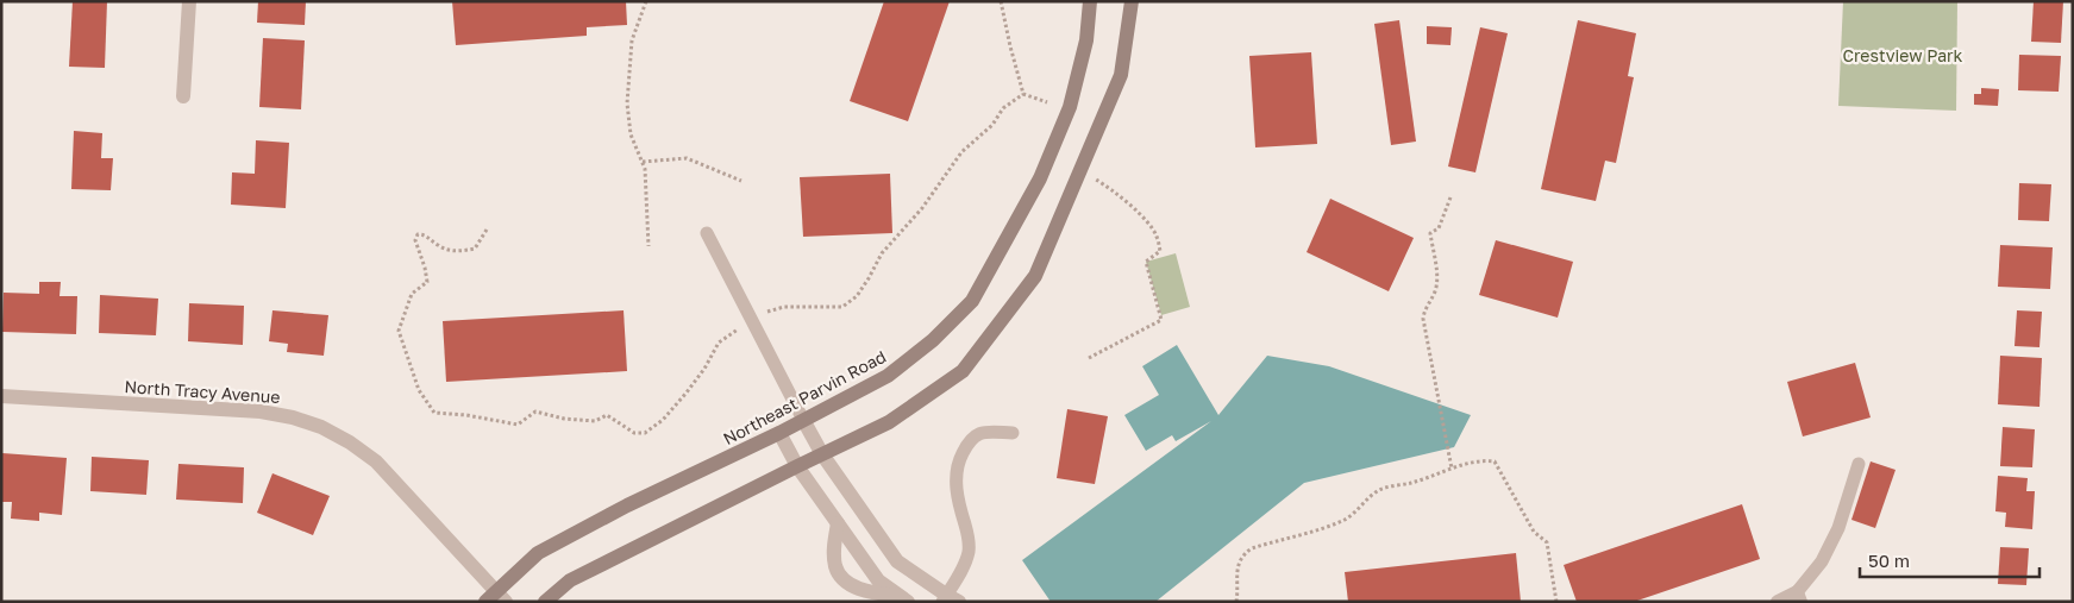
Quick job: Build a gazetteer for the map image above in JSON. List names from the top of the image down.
{
  "streets": {
    "main road": ["Northeast Parvin Road"],
    "street": ["North Tracy Avenue"]
  },
  "crossings": [
    ["North Tracy Avenue", "Northeast Parvin Road"]
  ],
  "parks": ["Crestview Park"],
  "scale_bar": "50 m"
}
